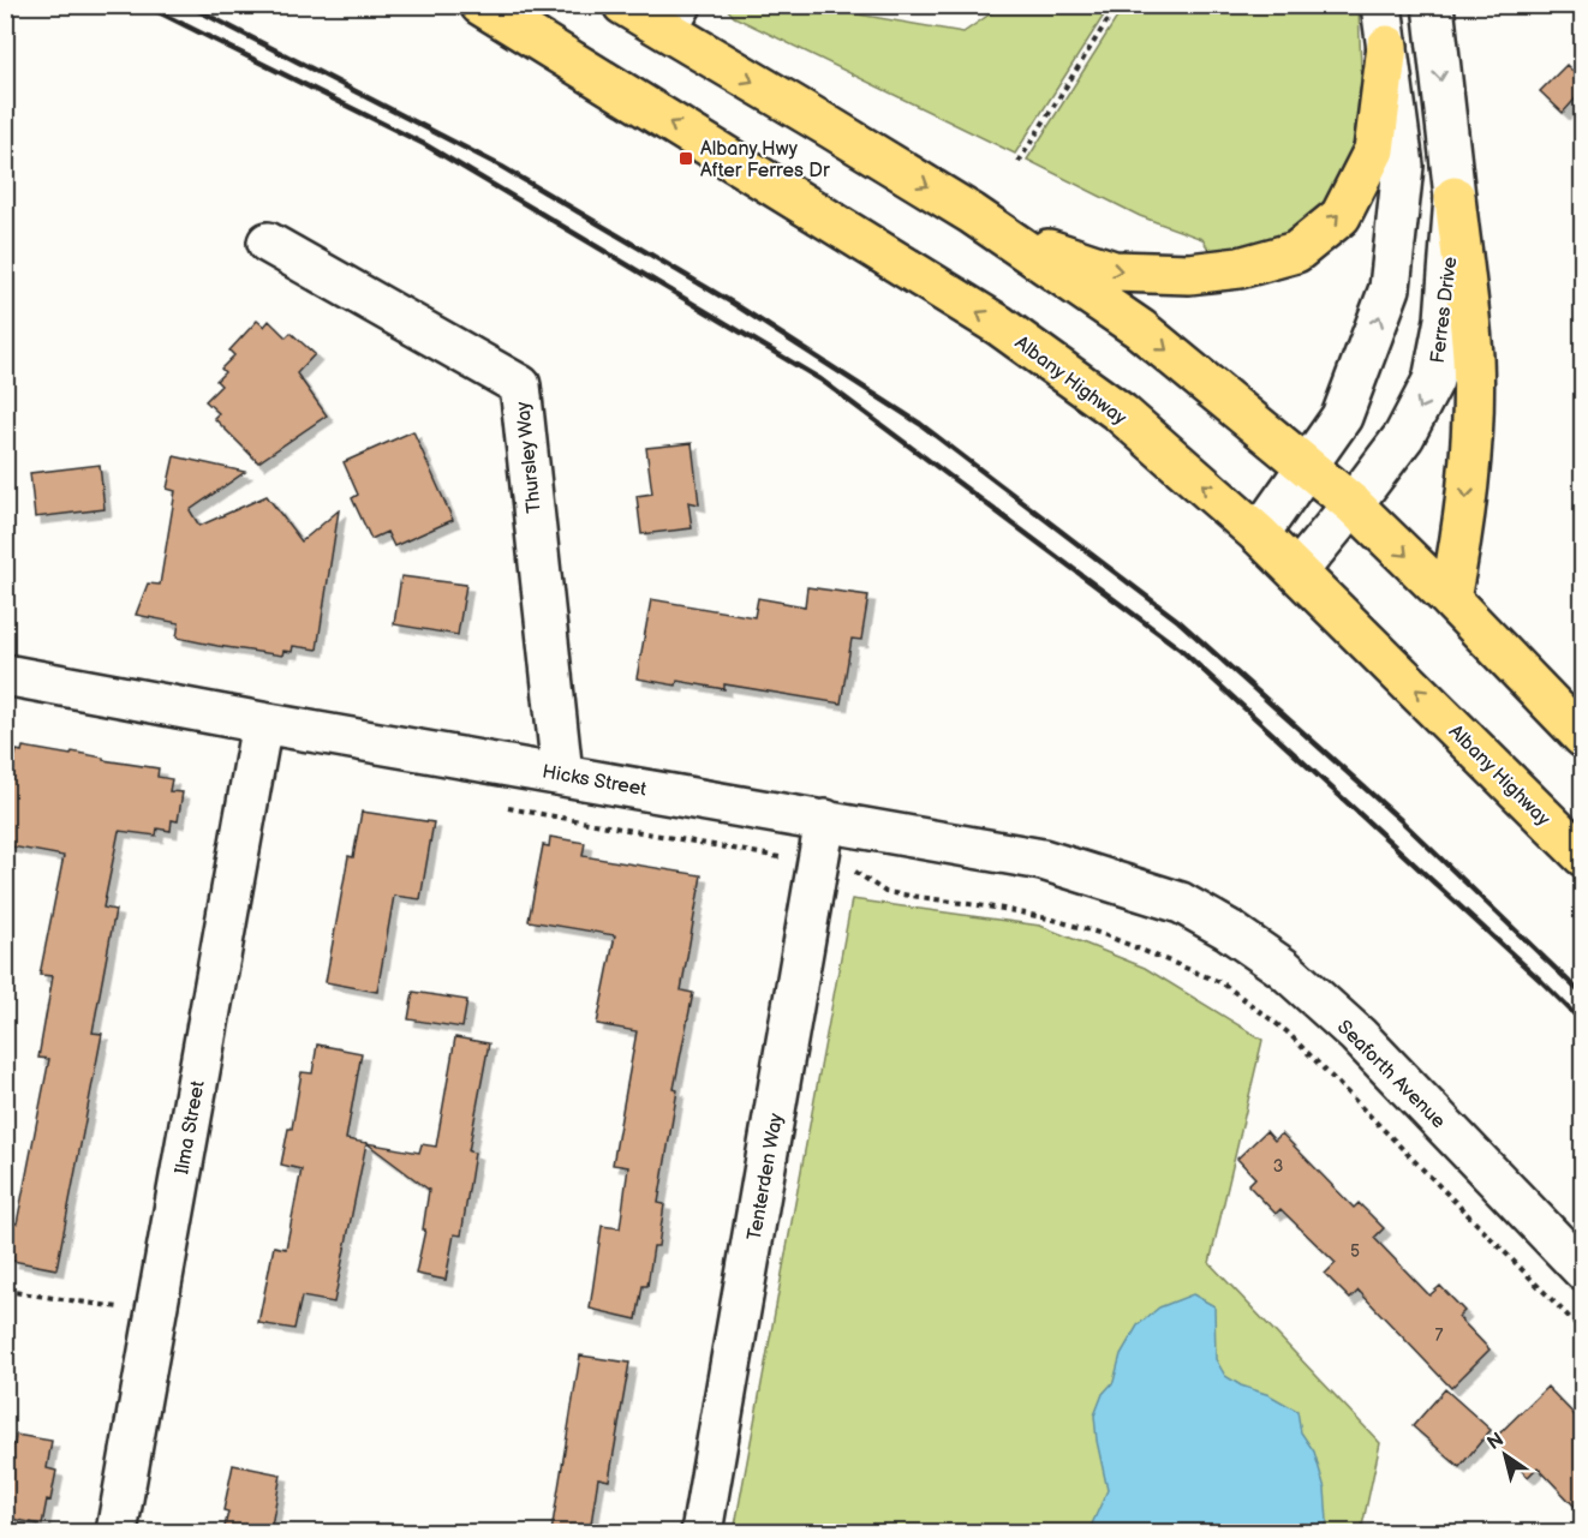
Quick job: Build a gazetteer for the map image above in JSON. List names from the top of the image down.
{
  "streets": {
    "highway": ["Albany Highway"],
    "street": [
      "Ferres Drive",
      "Thursley Way",
      "Hicks Street",
      "Seaforth Avenue",
      "Ilma Street",
      "Tenterden Way"
    ]
  },
  "crossings": [
    ["Ferres Drive", "Albany Highway"],
    ["Thursley Way", "Hicks Street"],
    ["Hicks Street", "Seaforth Avenue"],
    ["Hicks Street", "Ilma Street"],
    ["Hicks Street", "Tenterden Way"]
  ],
  "places": {
    "transit": ["Albany Hwy After Ferres Dr"]
  },
  "house_numbers": ["3", "5", "7"],
  "north": "top left"
}
